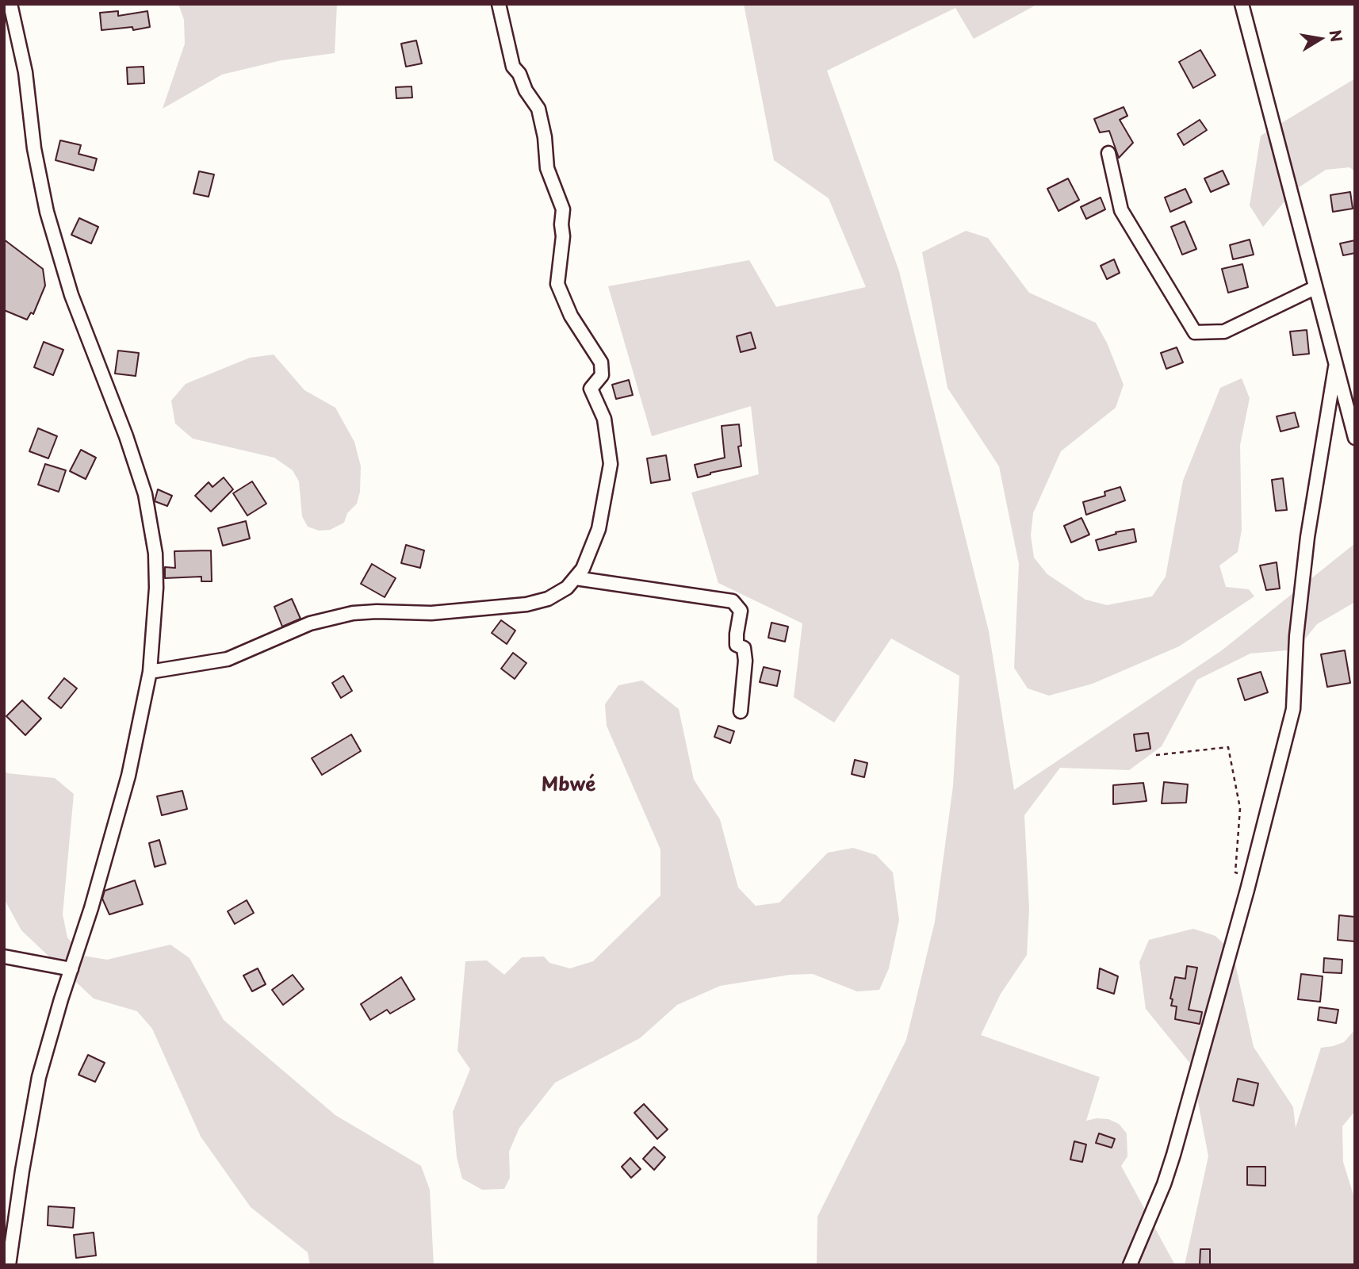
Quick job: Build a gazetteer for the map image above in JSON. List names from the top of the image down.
{
  "districts": ["Mbwé"],
  "north": "right"
}
